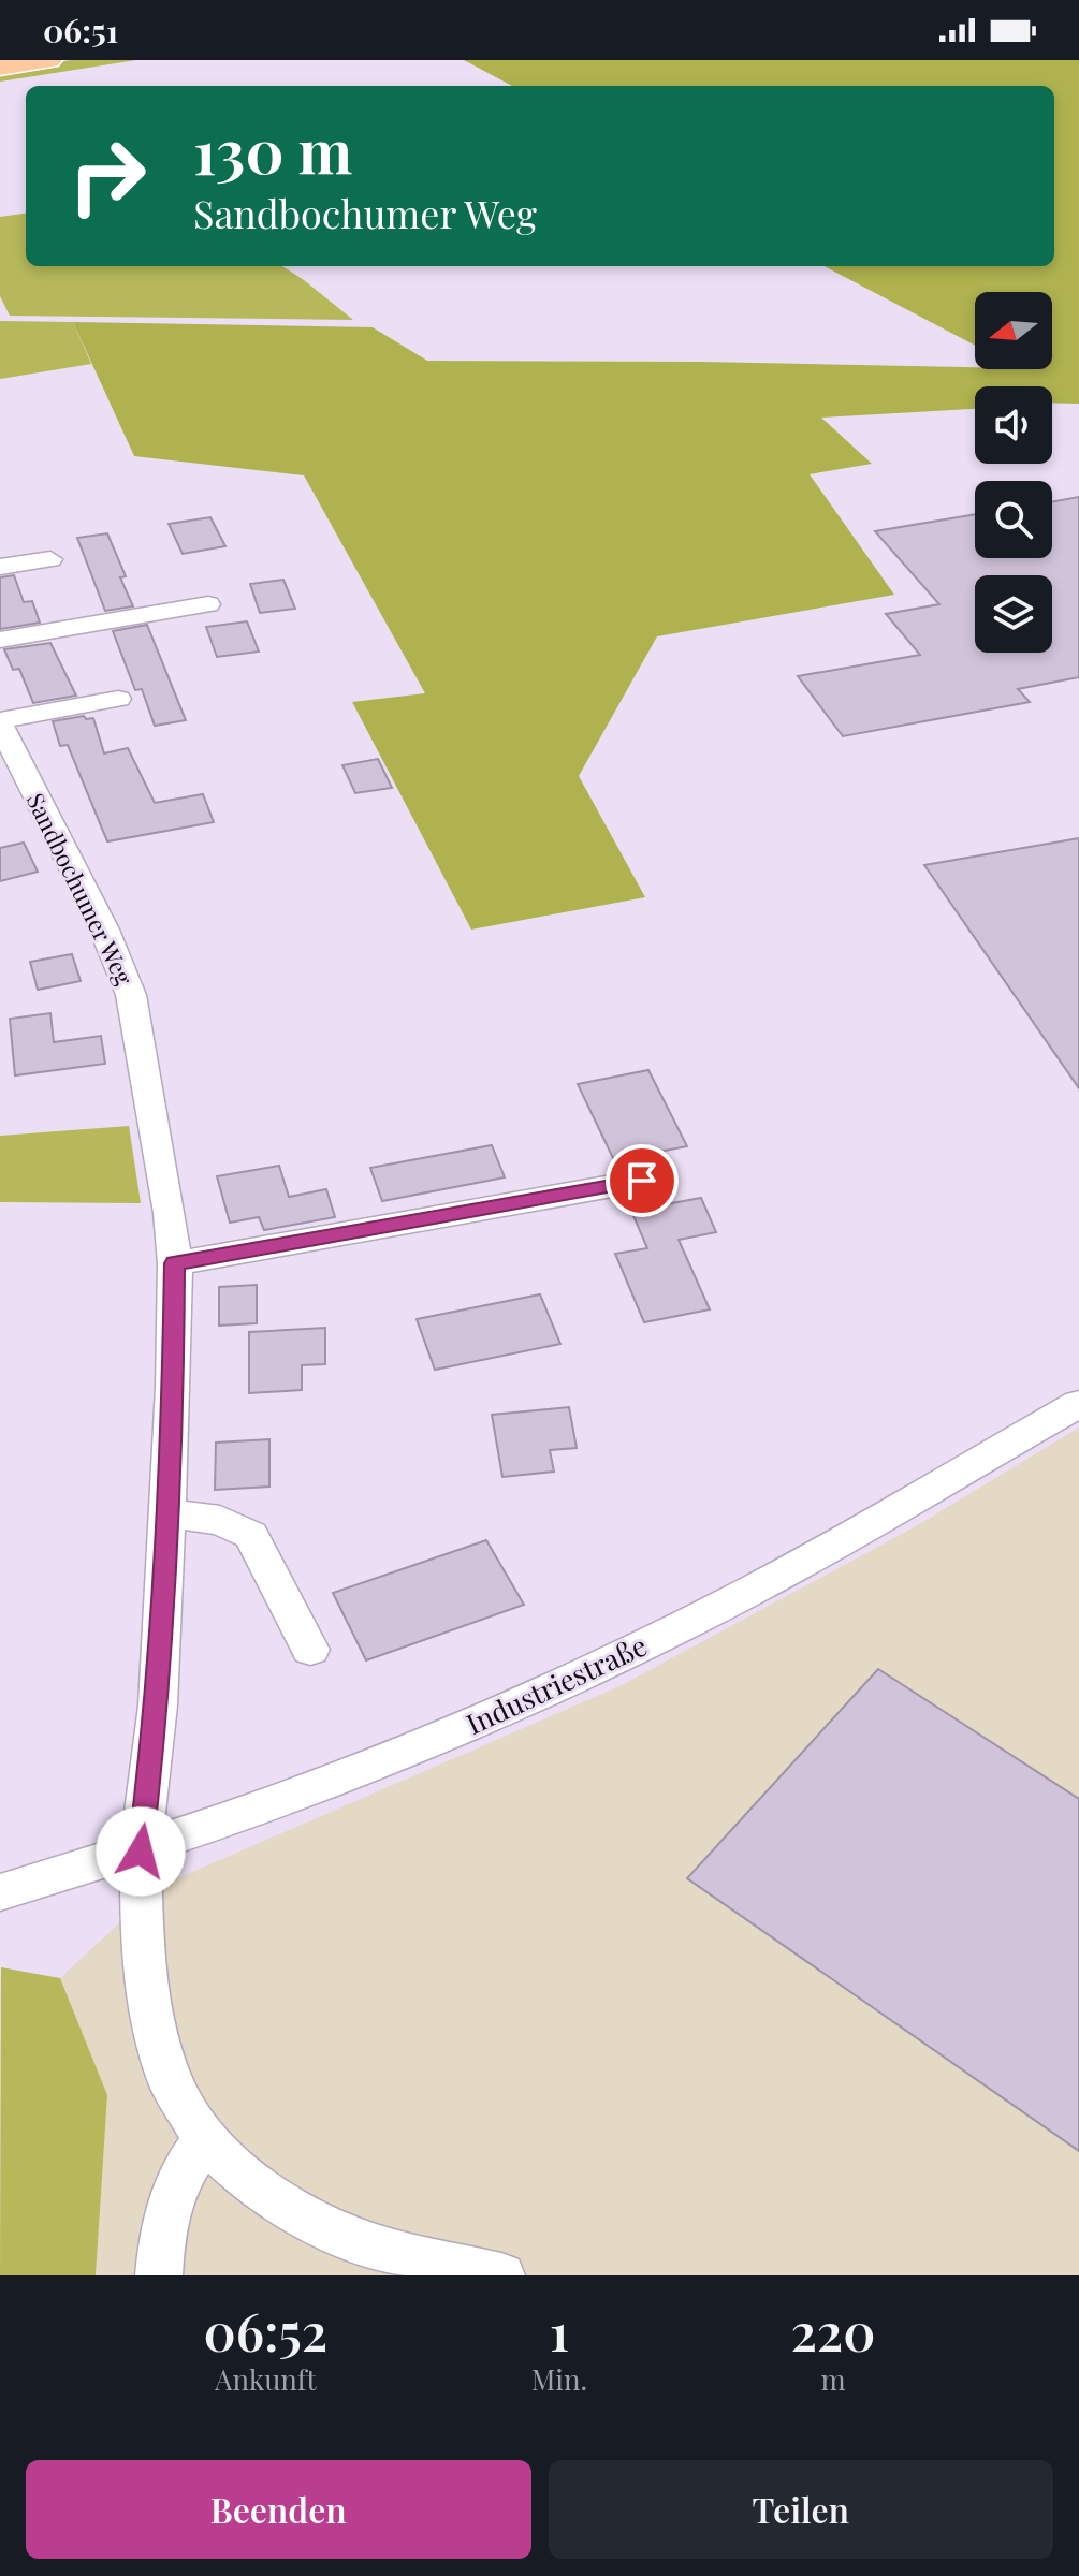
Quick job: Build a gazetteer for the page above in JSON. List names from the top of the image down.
{
  "streets": {
    "street": ["Sandbochumer Weg", "Industriestraße"]
  },
  "crossings": [
    ["Sandbochumer Weg", "Industriestraße"]
  ],
  "north": "left",
  "page": {
    "status": "06:51",
    "turn": ["130 m", "Sandbochumer Weg"],
    "eta": [
      "06:52",
      "Ankunft",
      "1",
      "Min.",
      "220",
      "m"
    ],
    "buttons": ["Beenden", "Teilen"]
  }
}
